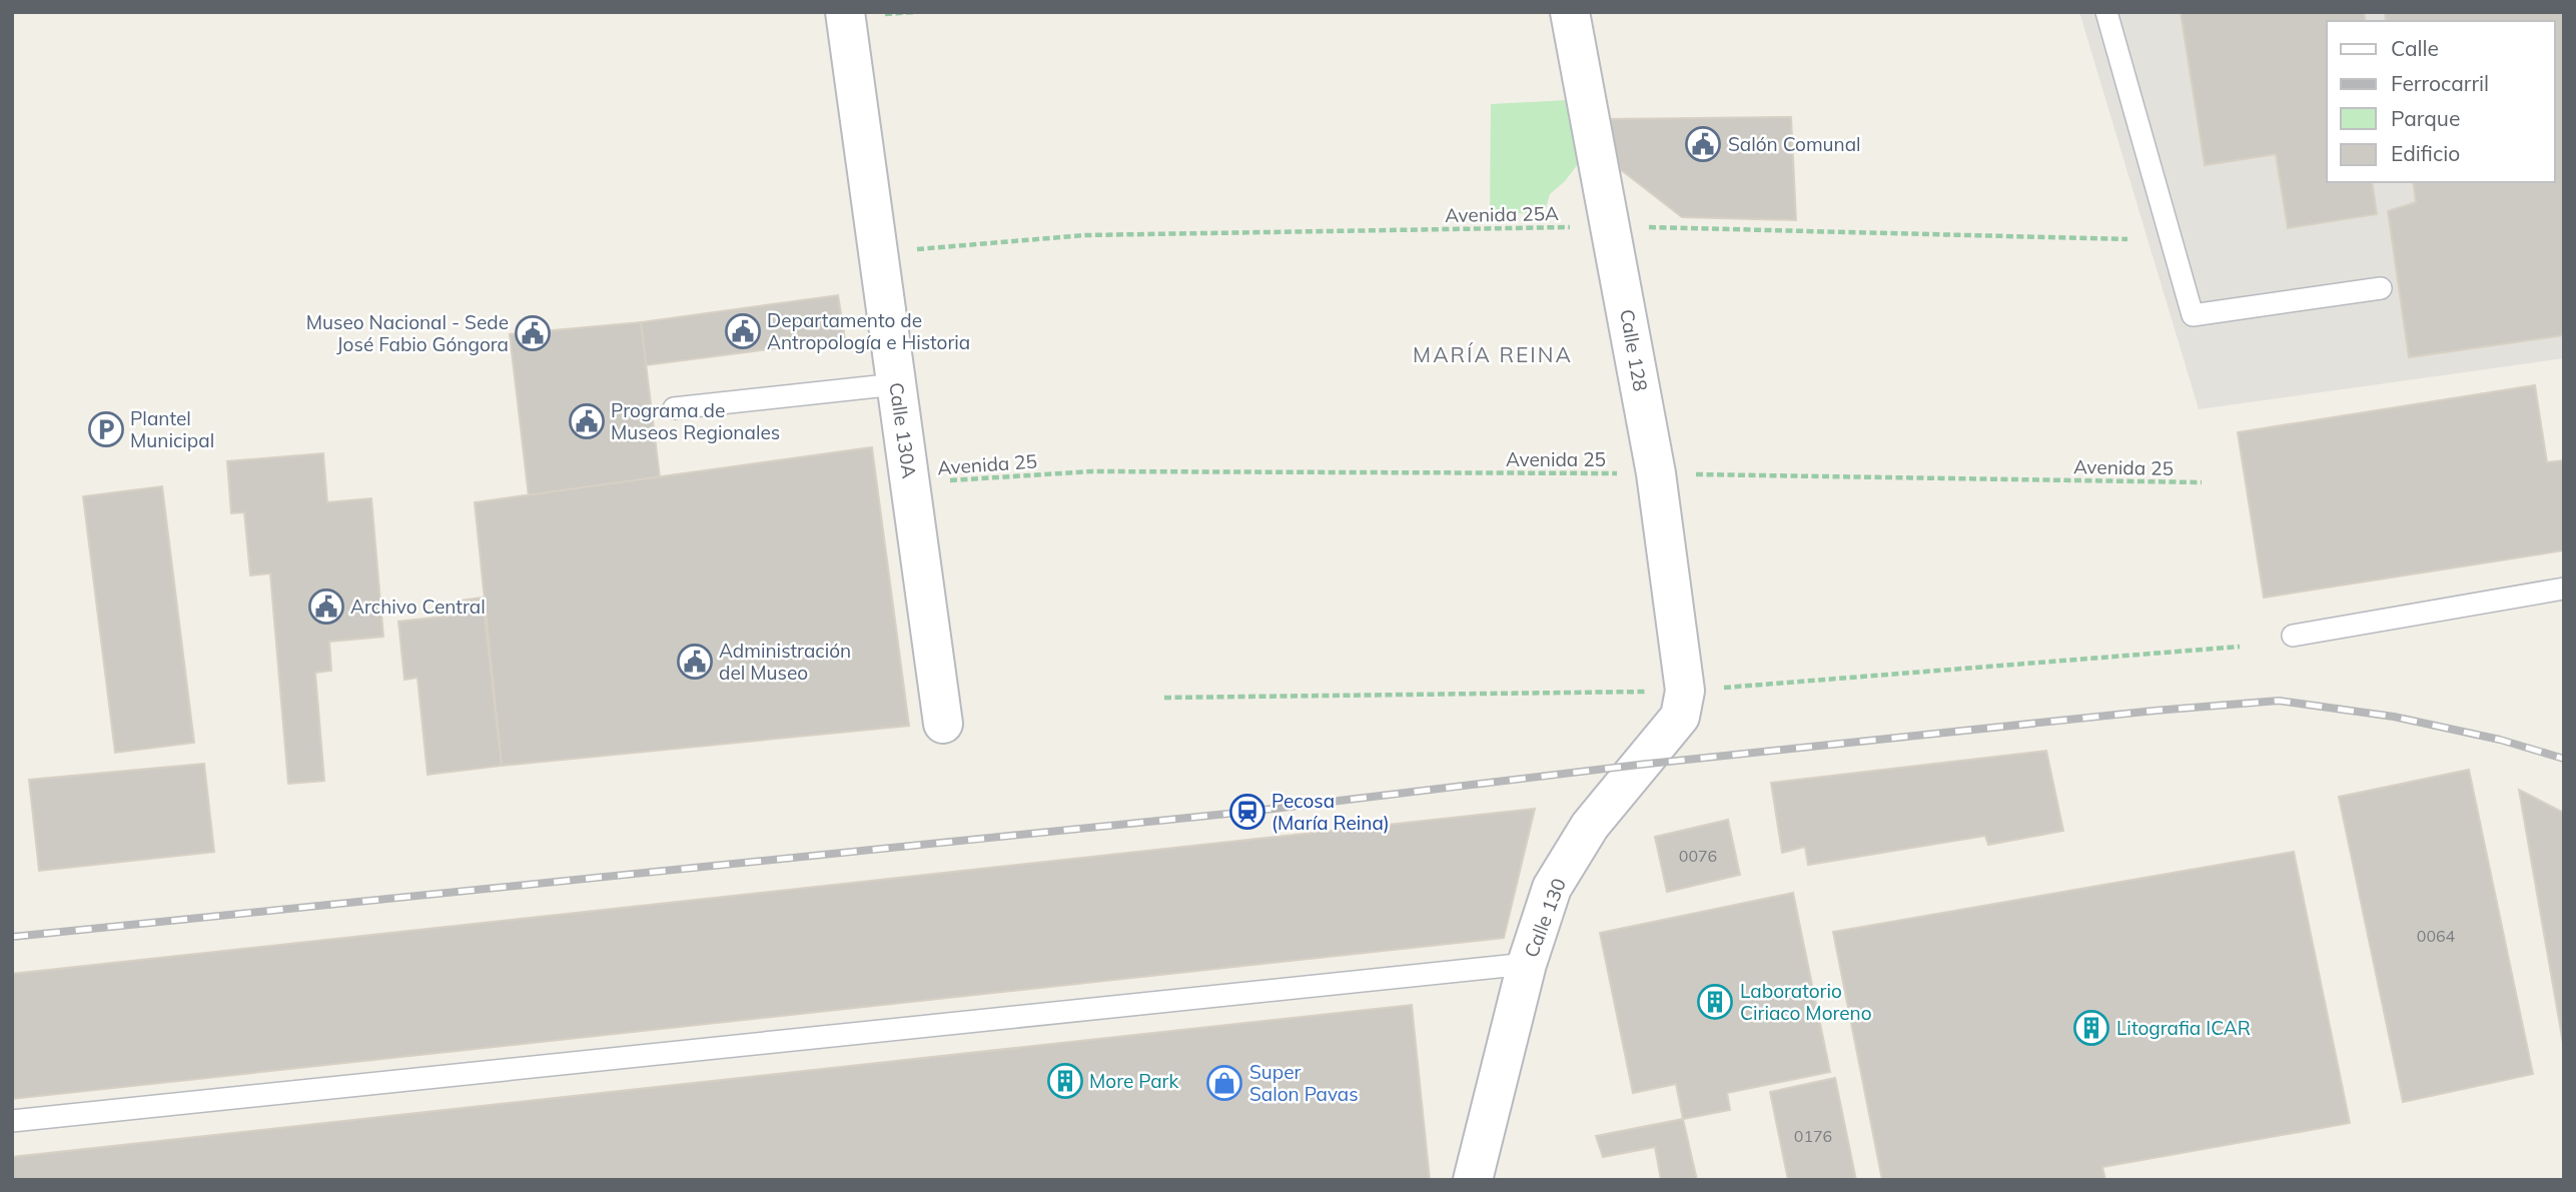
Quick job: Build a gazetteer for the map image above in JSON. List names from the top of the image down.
{
  "streets": {
    "street": ["Calle 128", "Calle 130A", "Calle 130"],
    "path": ["Avenida 25A", "Avenida 25"]
  },
  "crossings": [
    ["Avenida 25A", "Calle 128"],
    ["Avenida 25A", "Calle 130A"],
    ["Calle 128", "Avenida 25"],
    ["Calle 128", "Calle 130"],
    ["Calle 130A", "Avenida 25"]
  ],
  "districts": ["MARÍA REINA"],
  "places": {
    "public building": [
      "Salón Comunal",
      "Departamento de Antropología e Historia",
      "Museo Nacional - Sede José Fabio Góngora",
      "Programa de Museos Regionales",
      "Archivo Central",
      "Administración del Museo"
    ],
    "parking": ["Plantel Municipal"],
    "station": ["Pecosa (María Reina)"],
    "building": ["Laboratorio Ciriaco Moreno", "Litografia ICAR", "More Park"],
    "shop": ["Super Salon Pavas"]
  },
  "house_numbers": ["0076", "0064", "0176"],
  "legend": [
    "Calle",
    "Ferrocarril",
    "Parque",
    "Edificio"
  ]
}
